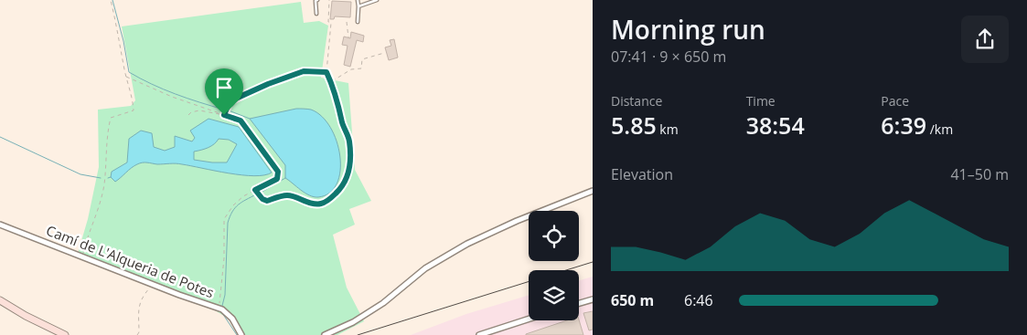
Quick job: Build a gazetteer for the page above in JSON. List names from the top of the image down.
{
  "streets": {
    "street": ["Camí de L'Alqueria de Potes"]
  },
  "page": {
    "heading": ["Morning run", "07:41 · 9 × 650 m"],
    "stats": [
      ["Distance", "5.85 km"],
      ["Time", "38:54"],
      ["Pace", "6:39 /km"]
    ],
    "chart": ["Elevation", "41–50 m"],
    "list": [
      {
        "name": "650 m",
        "note": "6:46"
      }
    ]
  }
}
